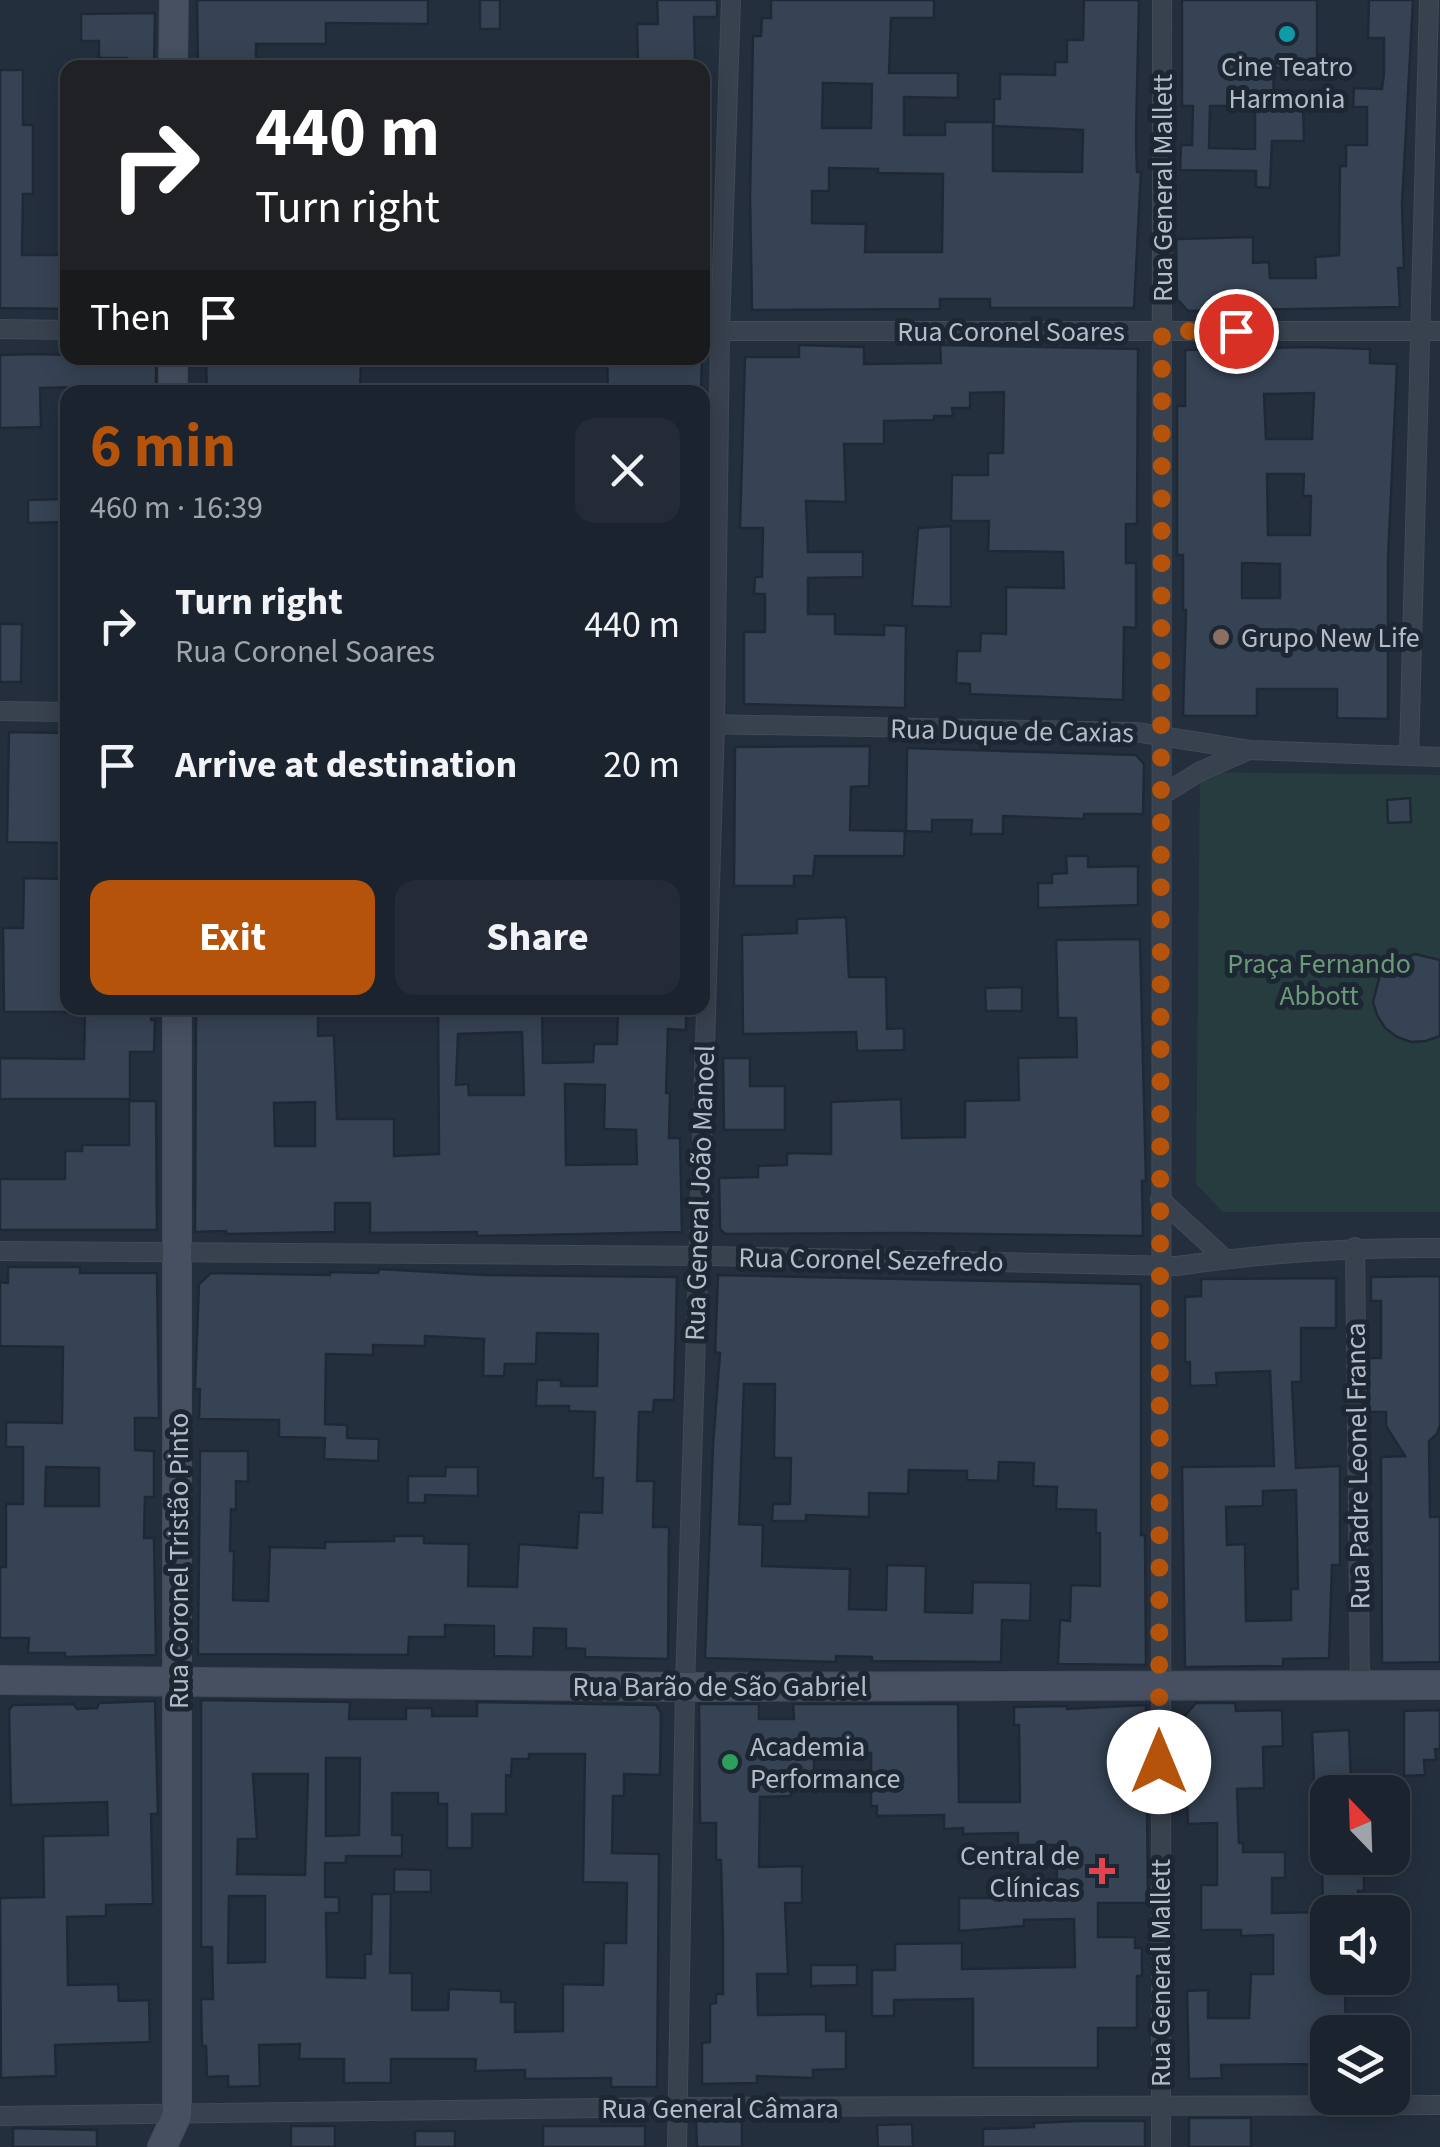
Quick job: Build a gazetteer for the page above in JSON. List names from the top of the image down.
{
  "streets": {
    "main road": ["Rua Coronel Tristão Pinto", "Rua Barão de São Gabriel"],
    "street": [
      "Rua General Mallett",
      "Rua Coronel Soares",
      "Rua Duque de Caxias",
      "Rua General João Manoel",
      "Rua Coronel Sezefredo",
      "Rua Padre Leonel Franca",
      "Rua General Câmara"
    ]
  },
  "crossings": [
    ["Rua General Mallett", "Rua Coronel Soares"],
    ["Rua General Mallett", "Rua Duque de Caxias"],
    ["Rua General Mallett", "Rua Coronel Sezefredo"],
    ["Rua General Mallett", "Rua Barão de São Gabriel"],
    ["Rua General Mallett", "Rua General Câmara"],
    ["Rua Coronel Soares", "Rua General João Manoel"],
    ["Rua General João Manoel", "Rua Coronel Sezefredo"],
    ["Rua General João Manoel", "Rua Barão de São Gabriel"],
    ["Rua General João Manoel", "Rua General Câmara"],
    ["Rua Coronel Sezefredo", "Rua Padre Leonel Franca"],
    ["Rua Coronel Sezefredo", "Rua Coronel Tristão Pinto"],
    ["Rua Padre Leonel Franca", "Rua Barão de São Gabriel"],
    ["Rua Coronel Tristão Pinto", "Rua Barão de São Gabriel"],
    ["Rua Coronel Tristão Pinto", "Rua General Câmara"]
  ],
  "parks": ["Praça Fernando Abbott"],
  "places": {
    "other": ["Cine Teatro Harmonia", "Grupo New Life", "Academia Performance"],
    "health": ["Central de Clínicas"]
  },
  "north": "top left",
  "page": {
    "turn": ["440 m", "Turn right"],
    "then": "Then",
    "heading": ["6 min", "460 m · 16:39"],
    "list": [
      {
        "name": "Turn right",
        "note": "Rua Coronel Soares",
        "value": "440 m"
      },
      {
        "name": "Arrive at destination",
        "value": "20 m"
      }
    ],
    "buttons": ["Exit", "Share"]
  }
}
